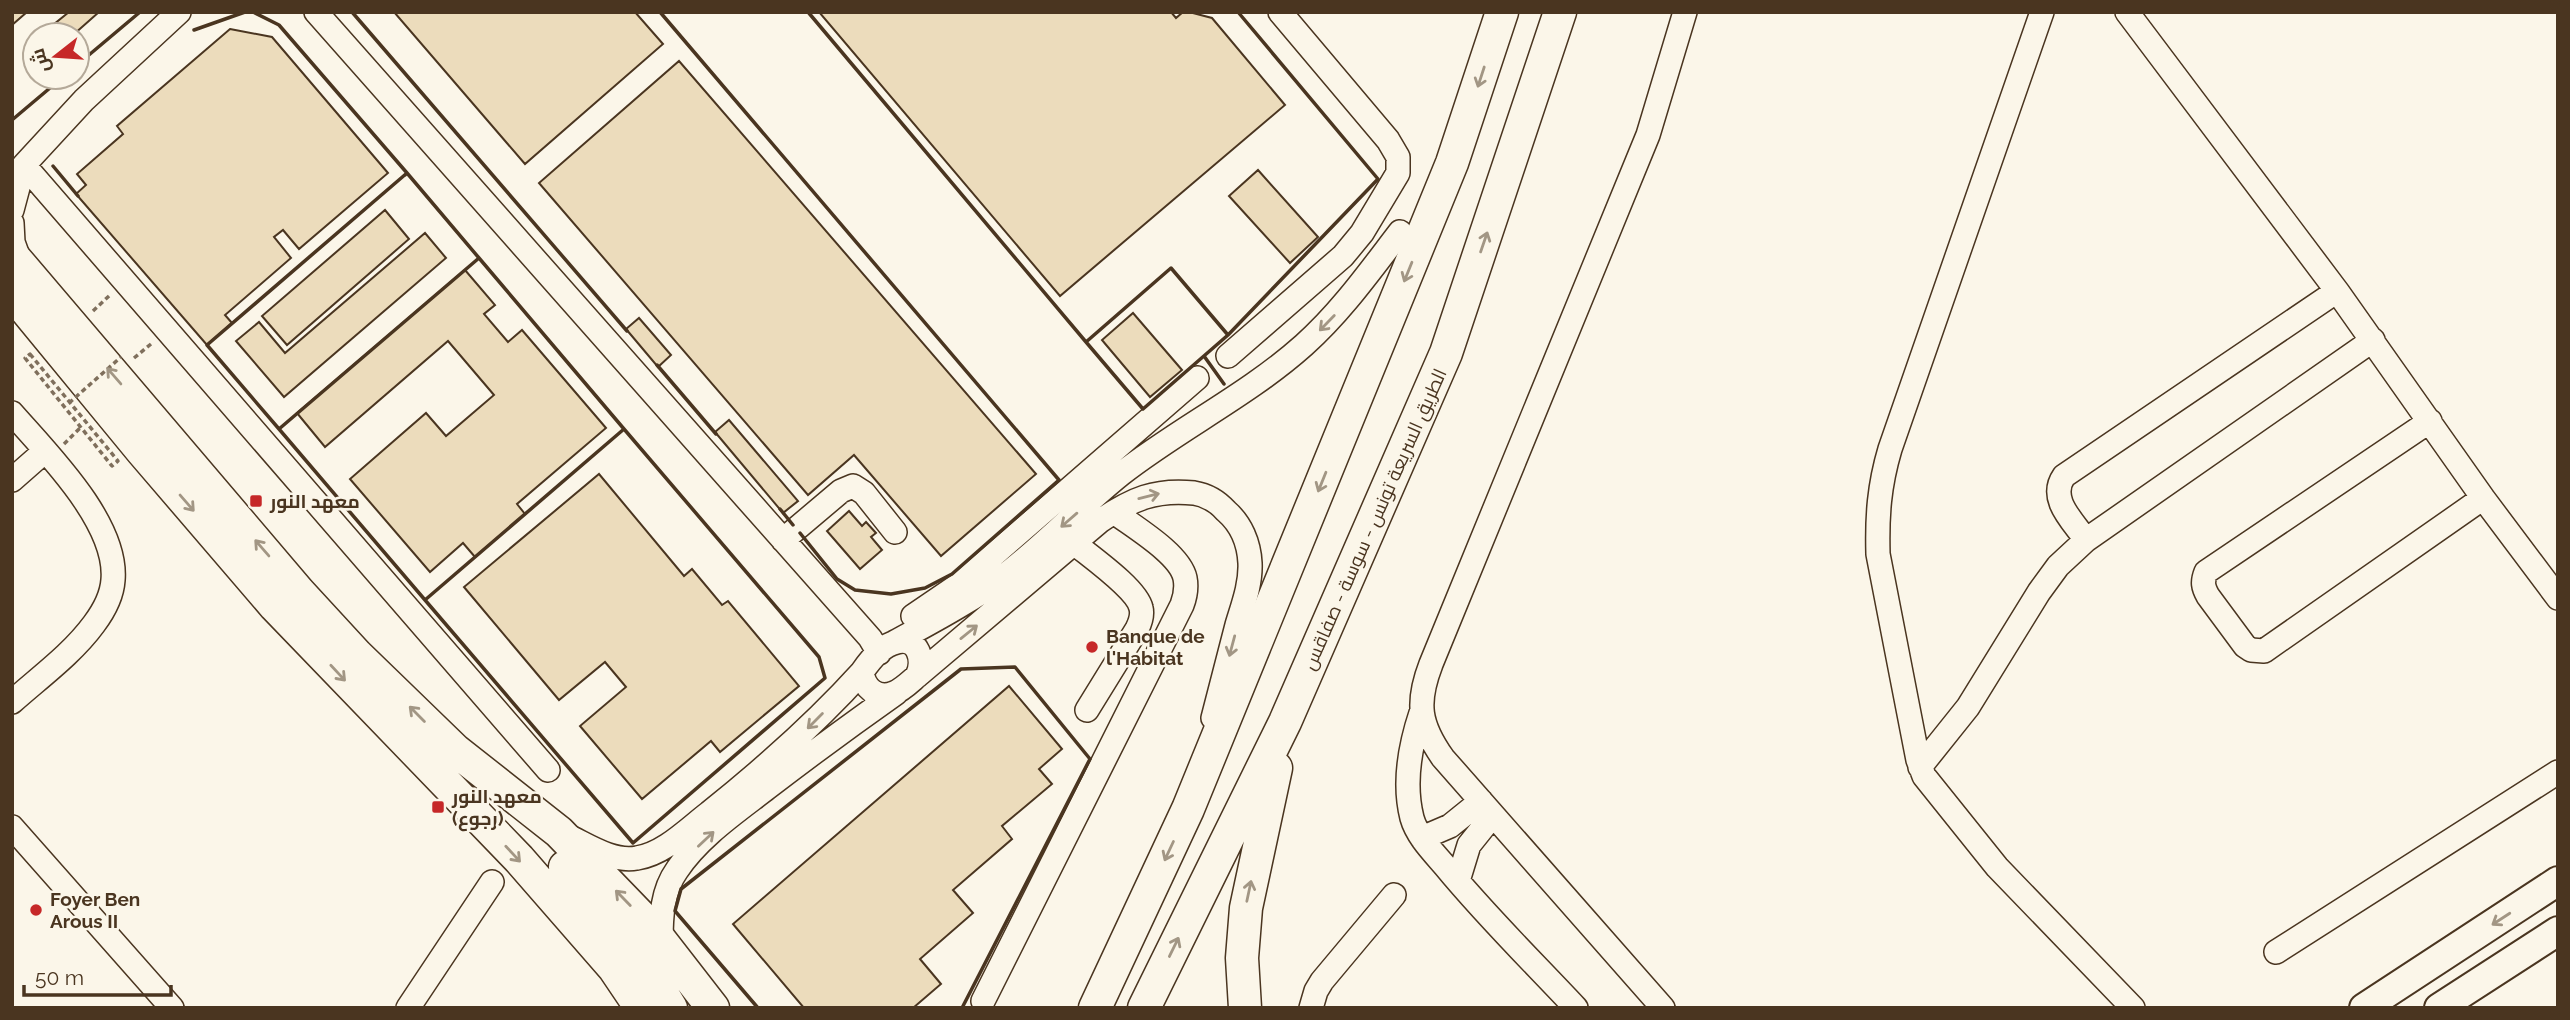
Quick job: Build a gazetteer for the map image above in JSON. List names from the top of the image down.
{
  "streets": {
    "highway": ["الطريق السريعة تونس - سوسة - صفاقس"]
  },
  "places": {
    "transit": ["معهد النور", "معهد النور (رجوع)"],
    "other": ["Banque de l'Habitat", "Foyer Ben Arous II"]
  },
  "scale_bar": "50 m",
  "north": "left"
}
